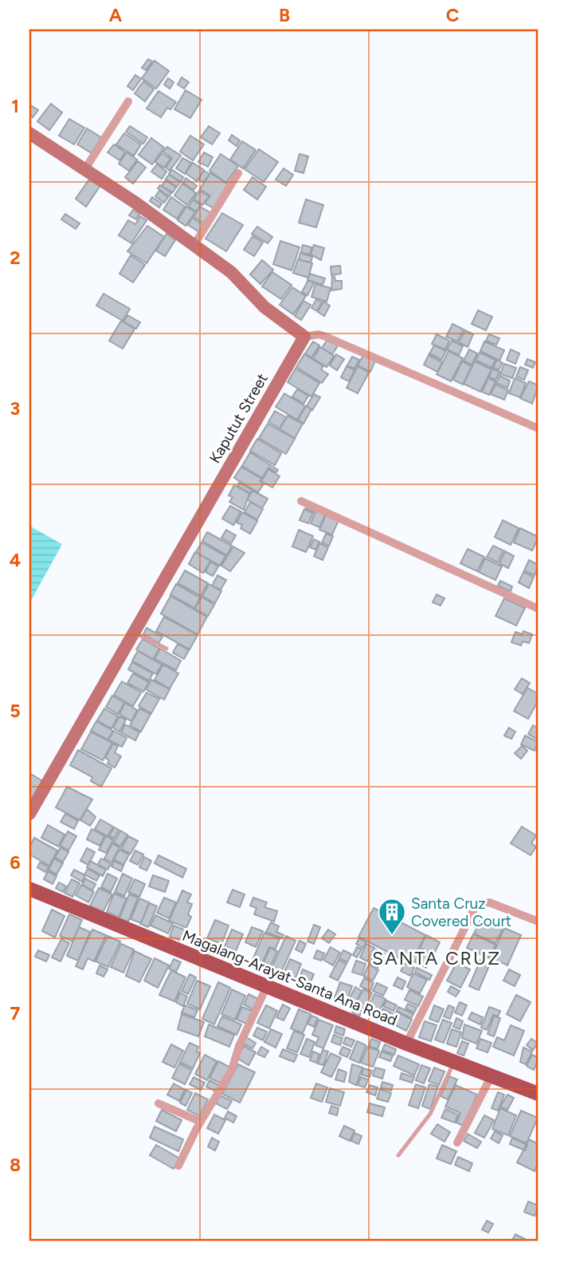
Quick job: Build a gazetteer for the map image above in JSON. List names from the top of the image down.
{
  "streets": {
    "main road": ["Magalang-Arayat-Santa Ana Road"],
    "street": ["Kaputut Street"]
  },
  "districts": ["SANTA CRUZ"],
  "places": {
    "building": ["Santa Cruz Covered Court"]
  },
  "grid": {
    "columns": ["A", "B", "C"],
    "rows": [
      "1",
      "2",
      "3",
      "4",
      "5",
      "6",
      "7",
      "8"
    ]
  }
}
